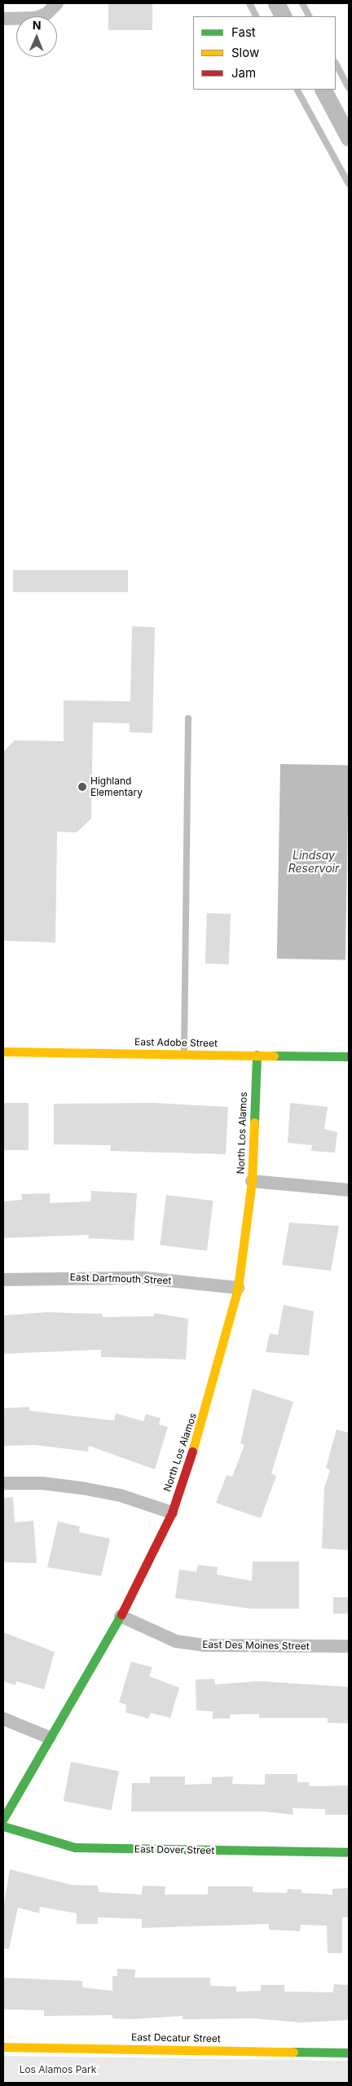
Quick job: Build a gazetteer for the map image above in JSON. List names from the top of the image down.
{
  "streets": {
    "street": [
      "East Adobe Street",
      "North Los Alamos",
      "East Dartmouth Street",
      "East Des Moines Street",
      "East Dover Street",
      "East Decatur Street"
    ]
  },
  "crossings": [
    ["East Adobe Street", "North Los Alamos"],
    ["North Los Alamos", "East Dartmouth Street"],
    ["North Los Alamos", "East Des Moines Street"]
  ],
  "water": ["Lindsay Reservoir"],
  "parks": ["Los Alamos Park"],
  "places": ["Highland Elementary"],
  "legend": ["Fast", "Slow", "Jam"],
  "north": "top"
}
